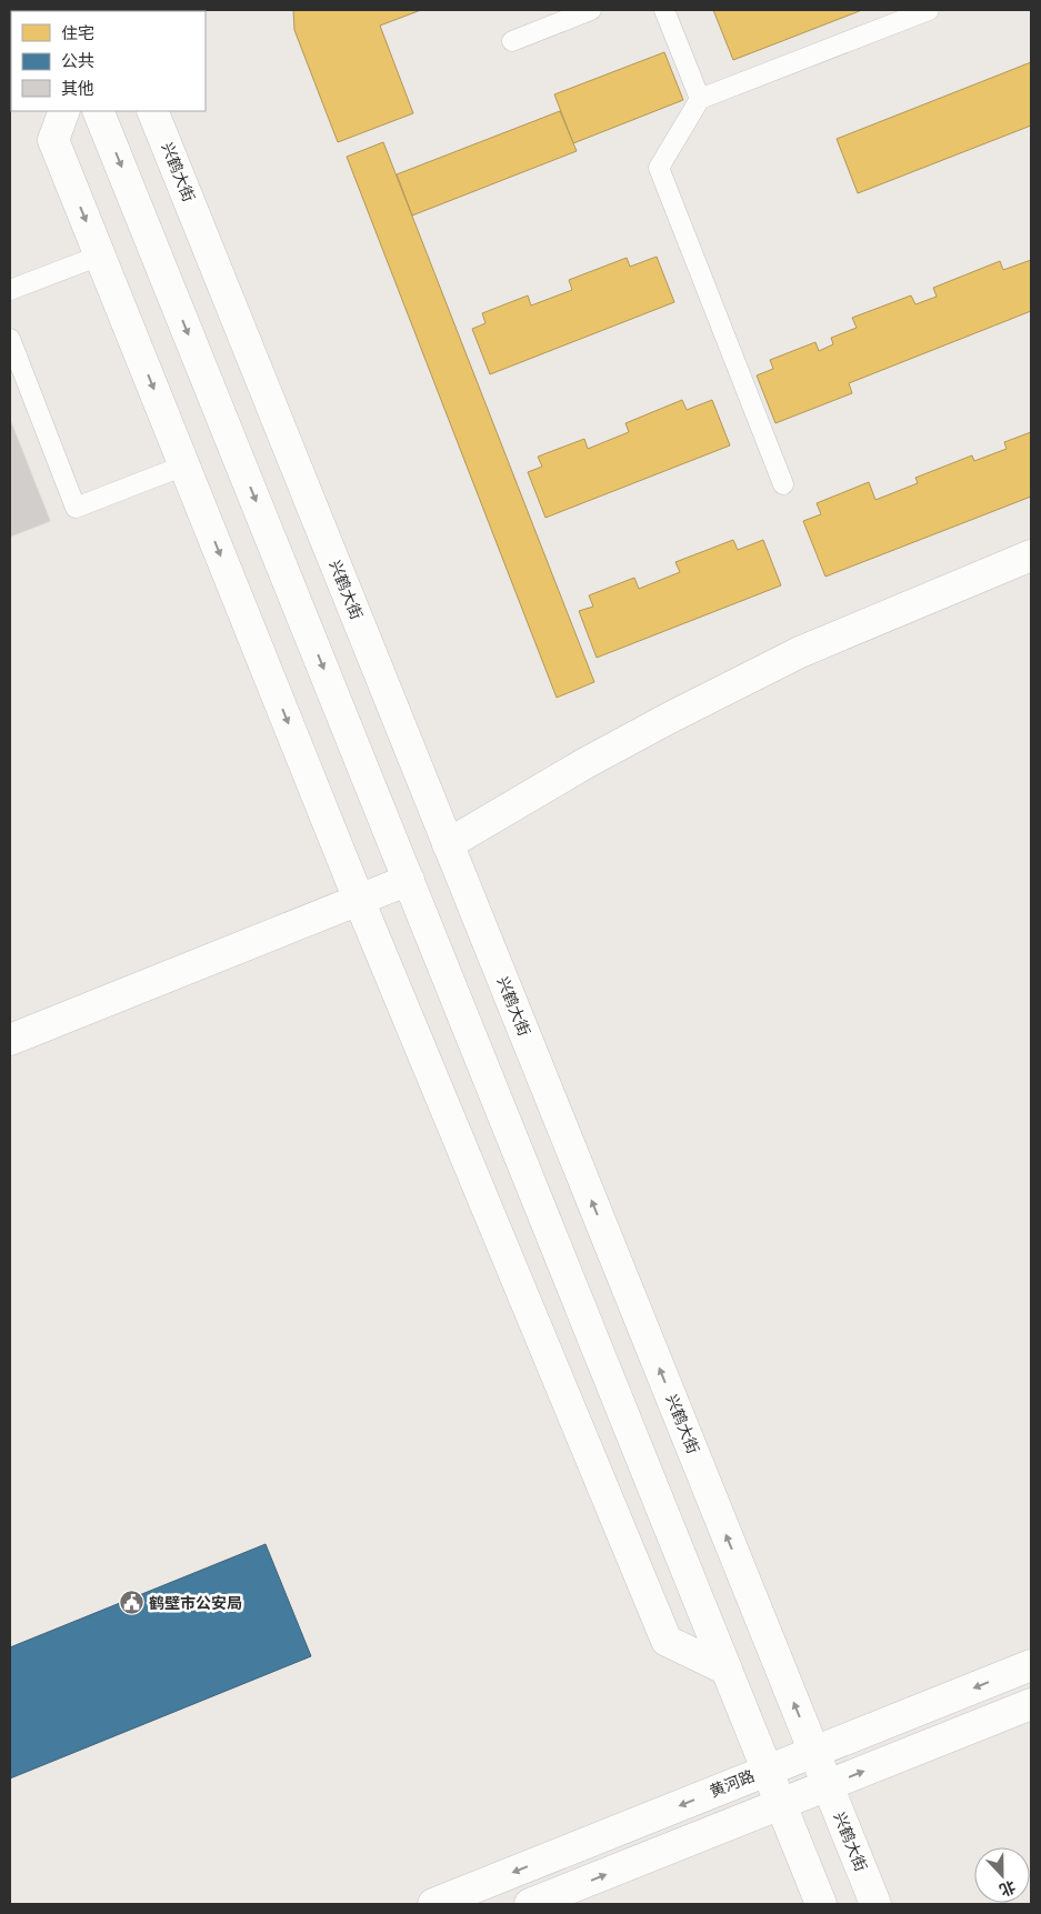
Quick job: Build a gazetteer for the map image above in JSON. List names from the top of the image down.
{
  "streets": {
    "main road": ["兴鹤大街", "黄河路"]
  },
  "crossings": [
    ["兴鹤大街", "黄河路"]
  ],
  "places": {
    "public building": ["鹤壁市公安局"]
  },
  "legend": ["住宅", "公共", "其他"],
  "north": "bottom"
}
